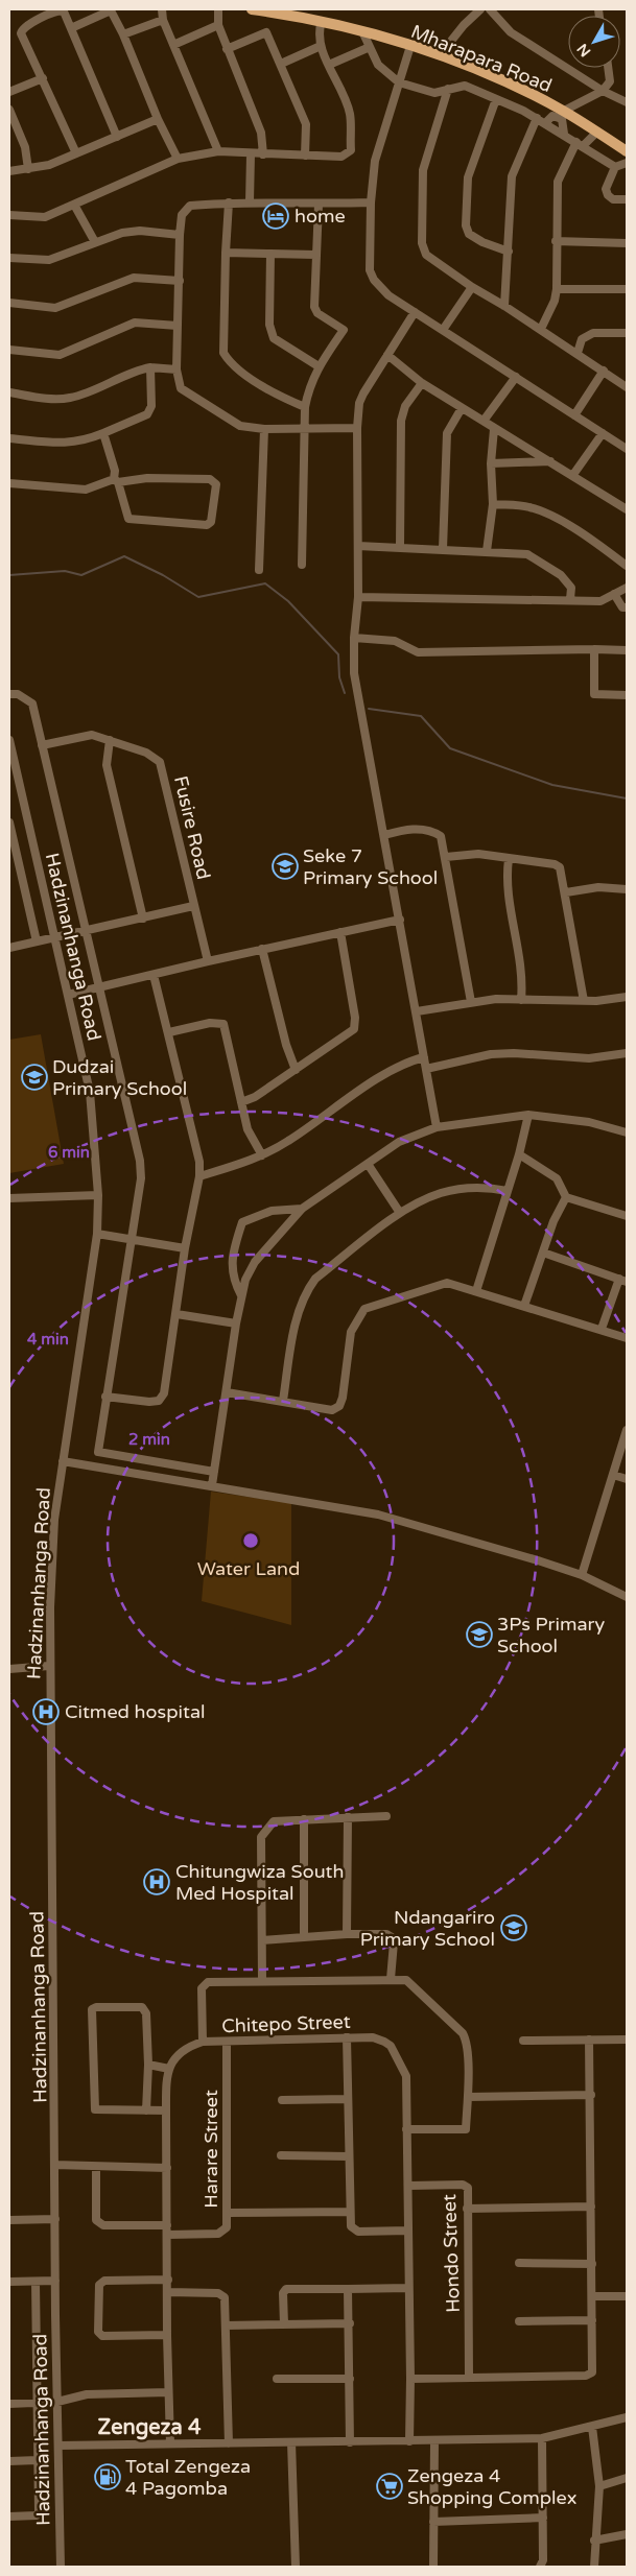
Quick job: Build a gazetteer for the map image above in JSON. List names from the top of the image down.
{
  "streets": {
    "main road": ["Mharapara Road"],
    "street": [
      "Fusire Road",
      "Hadzinanhanga Road",
      "Chitepo Street",
      "Harare Street",
      "Hondo Street"
    ]
  },
  "crossings": [
    ["Chitepo Street", "Harare Street"],
    ["Chitepo Street", "Hondo Street"]
  ],
  "districts": ["Zengeza 4"],
  "parks": ["Water Land"],
  "places": {
    "hotel": ["home"],
    "school or university": [
      "Seke 7 Primary School",
      "Dudzai Primary School",
      "3Ps Primary School",
      "Ndangariro Primary School"
    ],
    "hospital": ["Citmed hospital", "Chitungwiza South Med Hospital"],
    "fuel station": ["Total Zengeza 4 Pagomba"],
    "supermarket": ["Zengeza 4 Shopping Complex"]
  },
  "north": "bottom left",
  "rings": ["6 min", "4 min", "2 min"]
}
